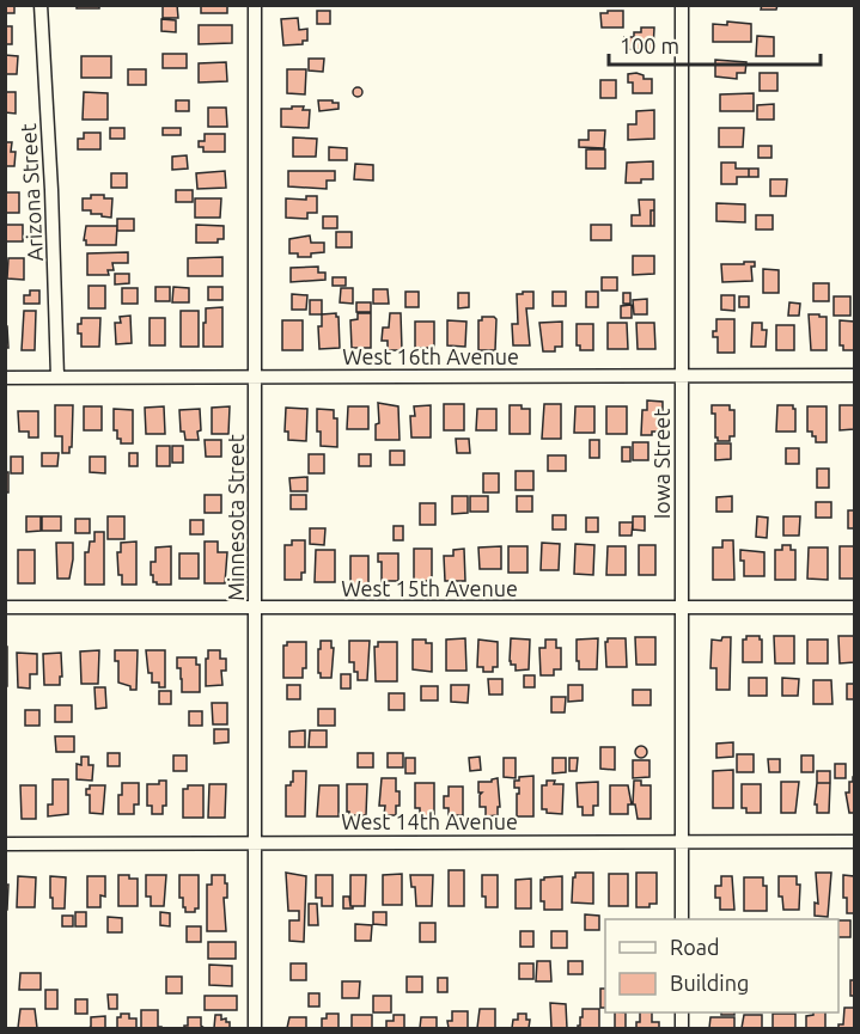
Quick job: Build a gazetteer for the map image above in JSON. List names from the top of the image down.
{
  "streets": {
    "street": [
      "Arizona Street",
      "West 16th Avenue",
      "Iowa Street",
      "Minnesota Street",
      "West 15th Avenue",
      "West 14th Avenue"
    ]
  },
  "crossings": [
    ["Arizona Street", "West 16th Avenue"],
    ["West 16th Avenue", "Iowa Street"],
    ["West 16th Avenue", "Minnesota Street"],
    ["Iowa Street", "West 15th Avenue"],
    ["Iowa Street", "West 14th Avenue"],
    ["Minnesota Street", "West 15th Avenue"],
    ["Minnesota Street", "West 14th Avenue"]
  ],
  "legend": ["Road", "Building"],
  "scale_bar": "100 m"
}
